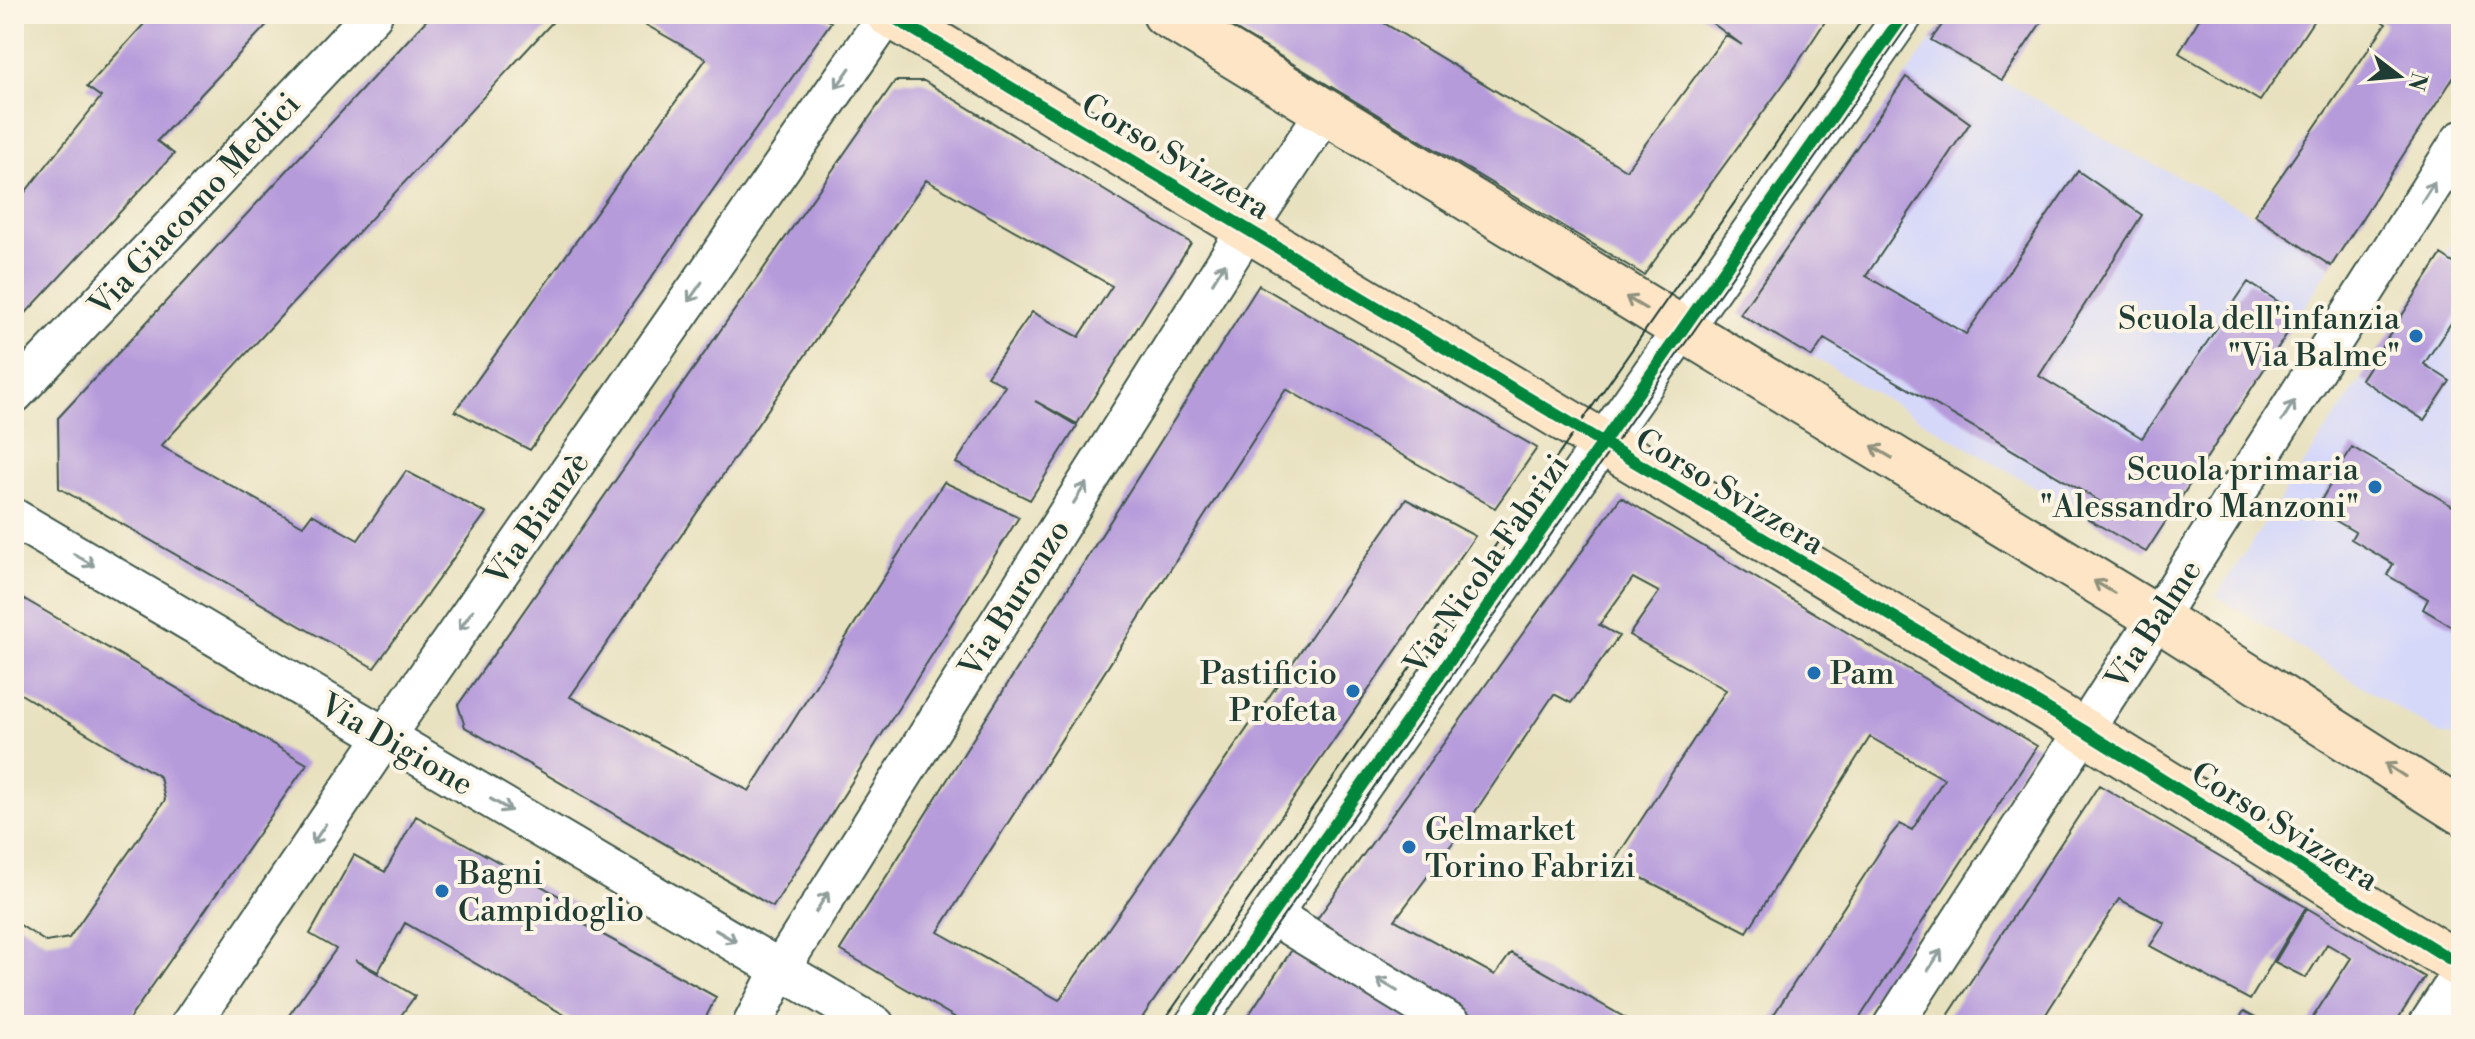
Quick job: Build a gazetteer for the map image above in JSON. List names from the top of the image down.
{
  "streets": {
    "street": [
      "Corso Svizzera",
      "Via Giacomo Medici",
      "Via Bianzè",
      "Via Nicola Fabrizi",
      "Via Buronzo",
      "Via Balme",
      "Via Digione"
    ]
  },
  "crossings": [
    ["Corso Svizzera", "Via Bianzè"],
    ["Corso Svizzera", "Via Nicola Fabrizi"],
    ["Corso Svizzera", "Via Buronzo"],
    ["Corso Svizzera", "Via Balme"],
    ["Via Bianzè", "Via Digione"],
    ["Via Buronzo", "Via Digione"]
  ],
  "one_way": [
    "Via Bianzè",
    "Via Buronzo",
    "Via Balme",
    "Via Digione"
  ],
  "places": [
    "Scuola dell'infanzia \"Via Balme\"",
    "Scuola primaria \"Alessandro Manzoni\"",
    "Pam",
    "Pastificio Profeta",
    "Gelmarket Torino Fabrizi",
    "Bagni Campidoglio"
  ],
  "north": "right"
}
